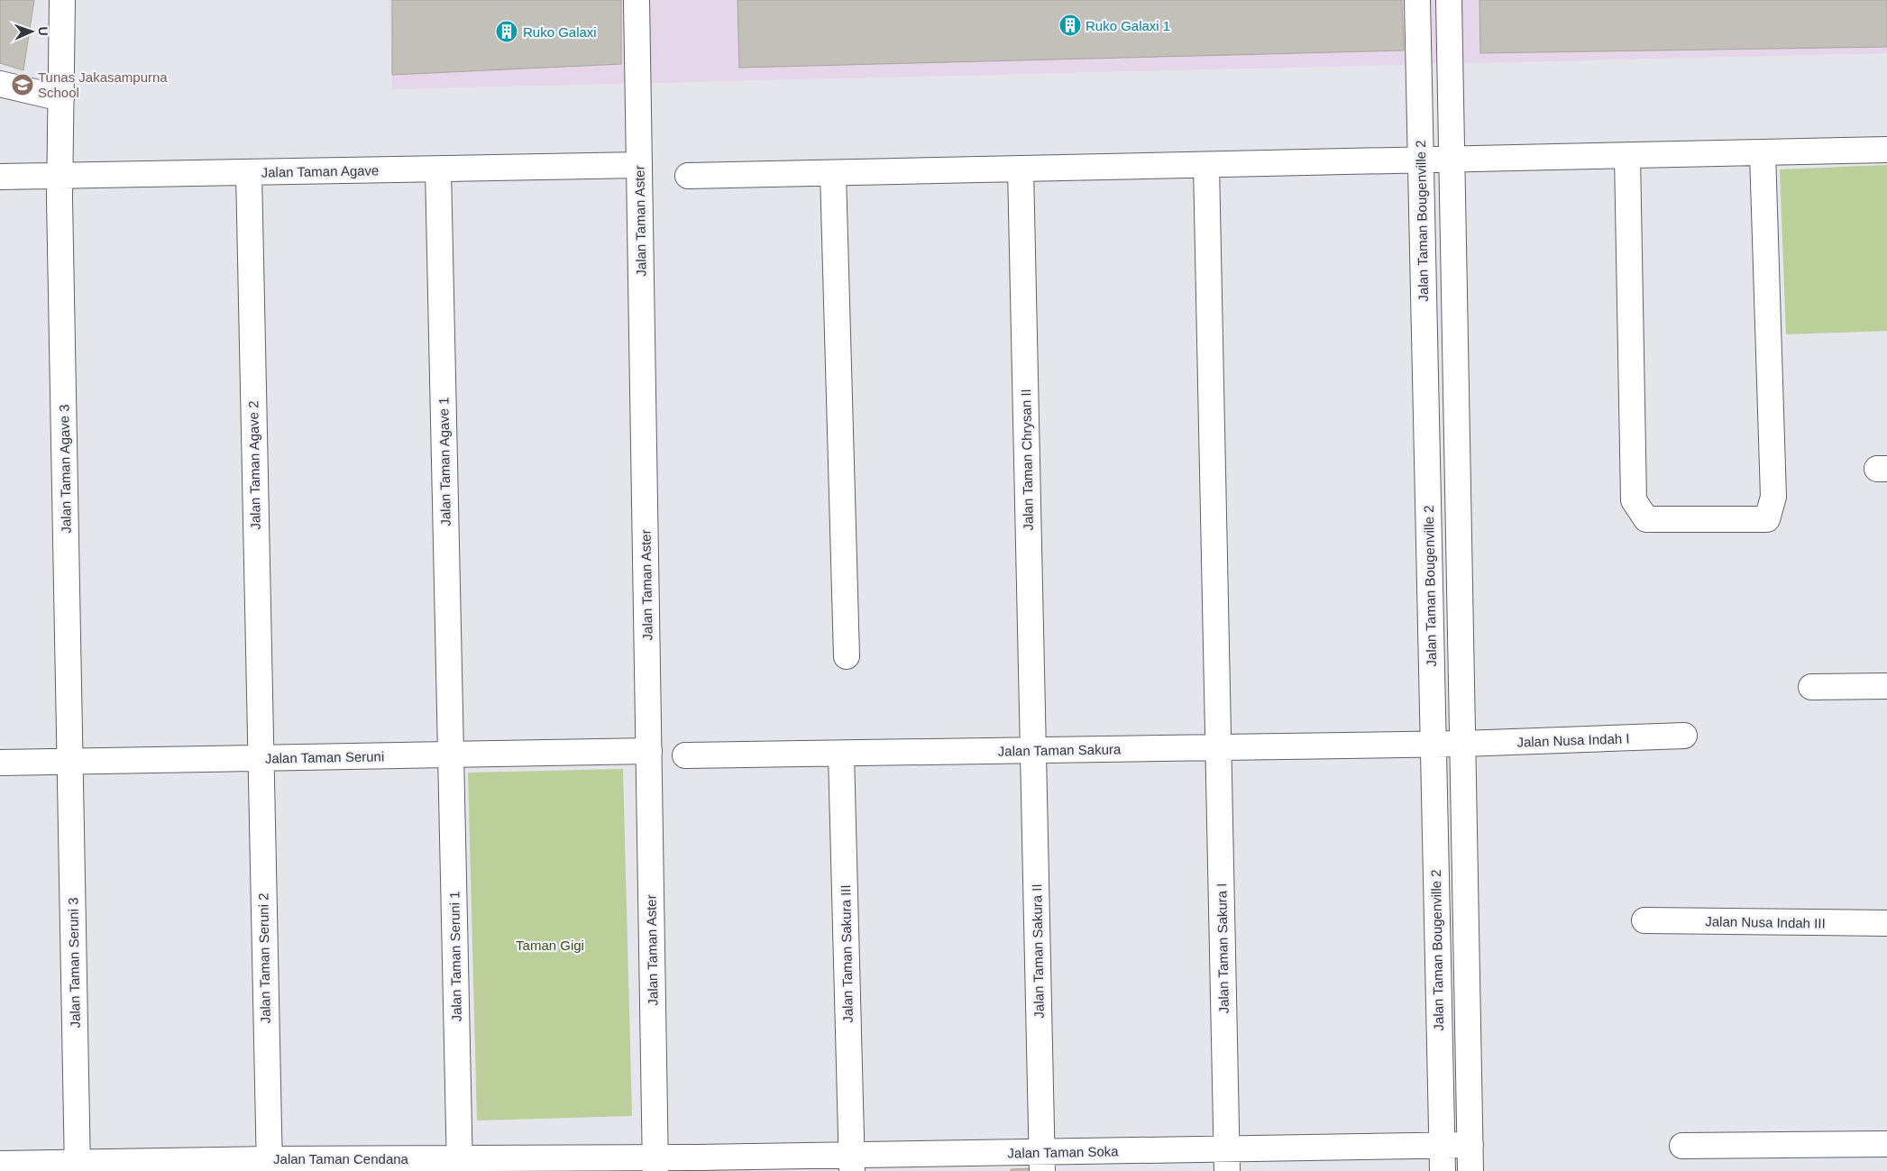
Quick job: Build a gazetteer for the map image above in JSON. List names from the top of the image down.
{
  "streets": {
    "street": [
      "Jalan Taman Agave",
      "Jalan Taman Aster",
      "Jalan Taman Bougenville 2",
      "Jalan Taman Chrysan II",
      "Jalan Taman Agave 1",
      "Jalan Taman Agave 2",
      "Jalan Taman Agave 3",
      "Jalan Nusa Indah I",
      "Jalan Taman Sakura",
      "Jalan Taman Seruni",
      "Jalan Nusa Indah III",
      "Jalan Taman Sakura I",
      "Jalan Taman Sakura II",
      "Jalan Taman Sakura III",
      "Jalan Taman Seruni 1",
      "Jalan Taman Seruni 2",
      "Jalan Taman Seruni 3",
      "Jalan Taman Soka",
      "Jalan Taman Cendana"
    ]
  },
  "crossings": [
    ["Jalan Taman Agave", "Jalan Taman Aster"],
    ["Jalan Taman Agave", "Jalan Taman Agave 1"],
    ["Jalan Taman Agave", "Jalan Taman Agave 2"],
    ["Jalan Taman Agave", "Jalan Taman Agave 3"],
    ["Jalan Taman Aster", "Jalan Taman Seruni"],
    ["Jalan Taman Aster", "Jalan Taman Soka"],
    ["Jalan Taman Aster", "Jalan Taman Cendana"],
    ["Jalan Taman Bougenville 2", "Jalan Nusa Indah I"],
    ["Jalan Taman Bougenville 2", "Jalan Taman Sakura"],
    ["Jalan Taman Bougenville 2", "Jalan Taman Soka"],
    ["Jalan Taman Chrysan II", "Jalan Taman Sakura"],
    ["Jalan Taman Chrysan II", "Jalan Taman Sakura II"],
    ["Jalan Taman Agave 1", "Jalan Taman Seruni"],
    ["Jalan Taman Agave 1", "Jalan Taman Seruni 1"],
    ["Jalan Taman Agave 2", "Jalan Taman Seruni"],
    ["Jalan Taman Agave 2", "Jalan Taman Seruni 2"],
    ["Jalan Taman Agave 3", "Jalan Taman Seruni"],
    ["Jalan Taman Agave 3", "Jalan Taman Seruni 3"],
    ["Jalan Nusa Indah I", "Jalan Taman Sakura"],
    ["Jalan Taman Sakura", "Jalan Taman Sakura I"],
    ["Jalan Taman Sakura", "Jalan Taman Sakura II"],
    ["Jalan Taman Sakura", "Jalan Taman Sakura III"],
    ["Jalan Taman Seruni", "Jalan Taman Seruni 1"],
    ["Jalan Taman Seruni", "Jalan Taman Seruni 2"],
    ["Jalan Taman Seruni", "Jalan Taman Seruni 3"],
    ["Jalan Taman Sakura I", "Jalan Taman Soka"],
    ["Jalan Taman Sakura II", "Jalan Taman Soka"],
    ["Jalan Taman Sakura III", "Jalan Taman Soka"],
    ["Jalan Taman Seruni 1", "Jalan Taman Cendana"],
    ["Jalan Taman Seruni 2", "Jalan Taman Cendana"],
    ["Jalan Taman Seruni 3", "Jalan Taman Cendana"],
    ["Jalan Taman Soka", "Jalan Taman Cendana"]
  ],
  "parks": ["Taman Gigi"],
  "places": {
    "building": ["Ruko Galaxi 1", "Ruko Galaxi"],
    "school or university": ["Tunas Jakasampurna School"]
  },
  "north": "right"
}
